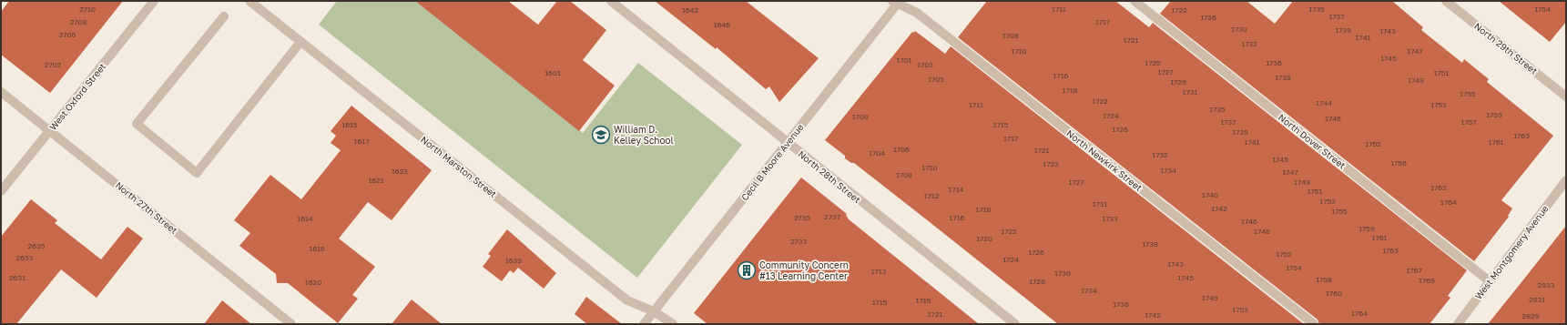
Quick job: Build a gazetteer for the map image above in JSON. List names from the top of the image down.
{
  "streets": {
    "street": [
      "North 29th Street",
      "West Oxford Street",
      "North Dover Street",
      "North Newkirk Street",
      "Cecil B Moore Avenue",
      "North Marston Street",
      "North 28th Street",
      "North 27th Street",
      "West Montgomery Avenue"
    ]
  },
  "crossings": [
    ["West Oxford Street", "North 27th Street"],
    ["North Dover Street", "West Montgomery Avenue"],
    ["North Newkirk Street", "Cecil B Moore Avenue"],
    ["Cecil B Moore Avenue", "North Marston Street"],
    ["Cecil B Moore Avenue", "North 28th Street"]
  ],
  "places": {
    "school or university": ["William D. Kelley School"],
    "building": ["Community Concern #13 Learning Center"]
  },
  "house_numbers": [
    "2710",
    "1711",
    "1735",
    "1754",
    "1642",
    "1722",
    "1737",
    "1726",
    "2708",
    "1717",
    "1646",
    "1730",
    "1739",
    "1743",
    "2706",
    "1708",
    "1741",
    "1721",
    "1732",
    "1710",
    "1747",
    "1745",
    "1701",
    "1725",
    "1736",
    "2702",
    "1703",
    "1727",
    "1601",
    "1751",
    "1716",
    "1738",
    "1705",
    "1749",
    "1729",
    "1718",
    "1731",
    "1755",
    "1722",
    "1744",
    "1711",
    "1753",
    "1735",
    "1759",
    "1724",
    "1700",
    "1746",
    "1737",
    "1757",
    "1615",
    "1715",
    "1726",
    "1739",
    "1763",
    "1717",
    "1617",
    "1741",
    "1761",
    "1752",
    "1706",
    "1721",
    "1704",
    "1732",
    "1745",
    "1756",
    "1723",
    "1710",
    "1734",
    "1623",
    "1747",
    "1708",
    "1621",
    "1727",
    "1749",
    "1762",
    "1714",
    "1751",
    "1740",
    "1712",
    "1753",
    "1764",
    "1731",
    "1742",
    "1718",
    "1755",
    "2737",
    "2735",
    "1716",
    "1614",
    "1733",
    "1746",
    "1759",
    "1722",
    "1748",
    "1761",
    "1720",
    "2733",
    "1739",
    "2635",
    "1616",
    "1763",
    "1726",
    "1752",
    "2633",
    "1724",
    "1639",
    "1743",
    "1754",
    "1767",
    "1713",
    "1730",
    "2631",
    "1745",
    "1758",
    "1769",
    "1728",
    "1620",
    "2833",
    "1734",
    "1760",
    "1749",
    "2831",
    "1719",
    "1715",
    "1738",
    "1753",
    "1764",
    "1721",
    "1742",
    "2829"
  ]
}
